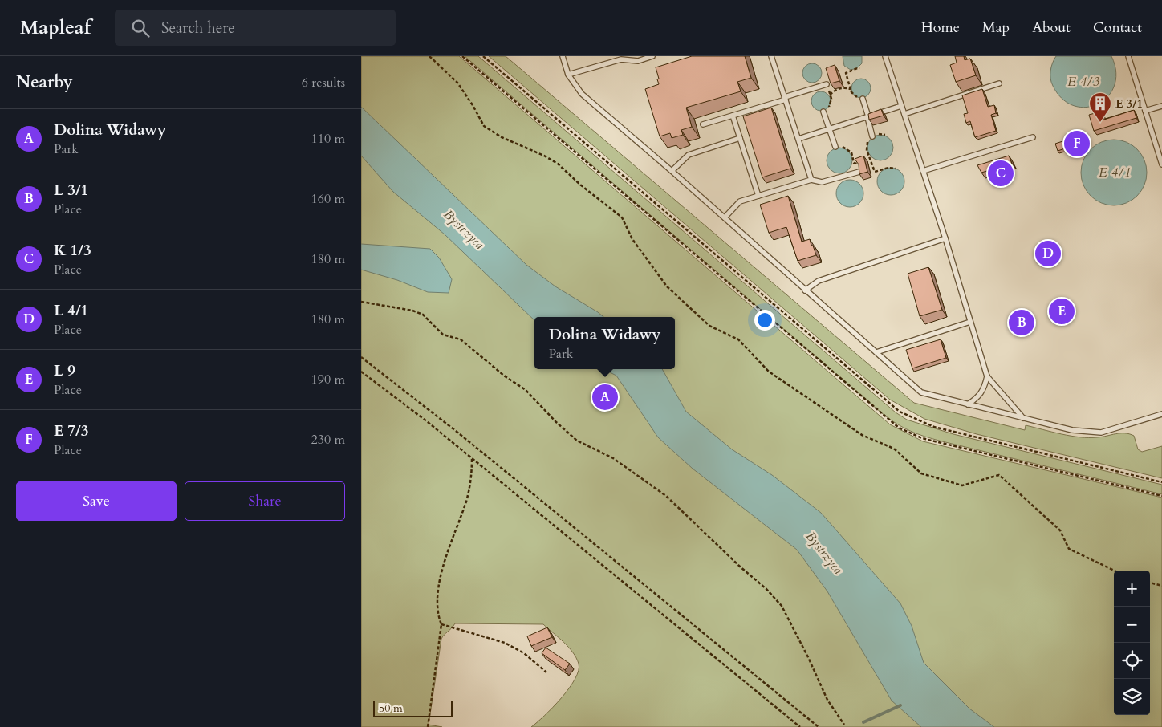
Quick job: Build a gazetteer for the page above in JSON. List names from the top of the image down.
{
  "water": ["E 4/3", "E 4/1", "Bystrzyca"],
  "places": {
    "building": ["E 3/1"]
  },
  "scale_bar": "50 m",
  "page": {
    "header": "Mapleaf",
    "search": "Search here",
    "nav": [
      "Home",
      "Map",
      "About",
      "Contact"
    ],
    "heading": ["Nearby", "6 results"],
    "list": [
      {
        "mark": "A",
        "name": "Dolina Widawy",
        "note": "Park",
        "value": "110 m"
      },
      {
        "mark": "B",
        "name": "L 3/1",
        "note": "Place",
        "value": "160 m"
      },
      {
        "mark": "C",
        "name": "K 1/3",
        "note": "Place",
        "value": "180 m"
      },
      {
        "mark": "D",
        "name": "L 4/1",
        "note": "Place",
        "value": "180 m"
      },
      {
        "mark": "E",
        "name": "L 9",
        "note": "Place",
        "value": "190 m"
      },
      {
        "mark": "F",
        "name": "E 7/3",
        "note": "Place",
        "value": "230 m"
      }
    ],
    "pins": [
      "F",
      "C",
      "D",
      "E",
      "B",
      "A"
    ],
    "popup": ["Dolina Widawy", "Park"],
    "buttons": ["Save", "Share"],
    "map_buttons": ["+", "−"],
    "scale": "50 m"
  }
}
